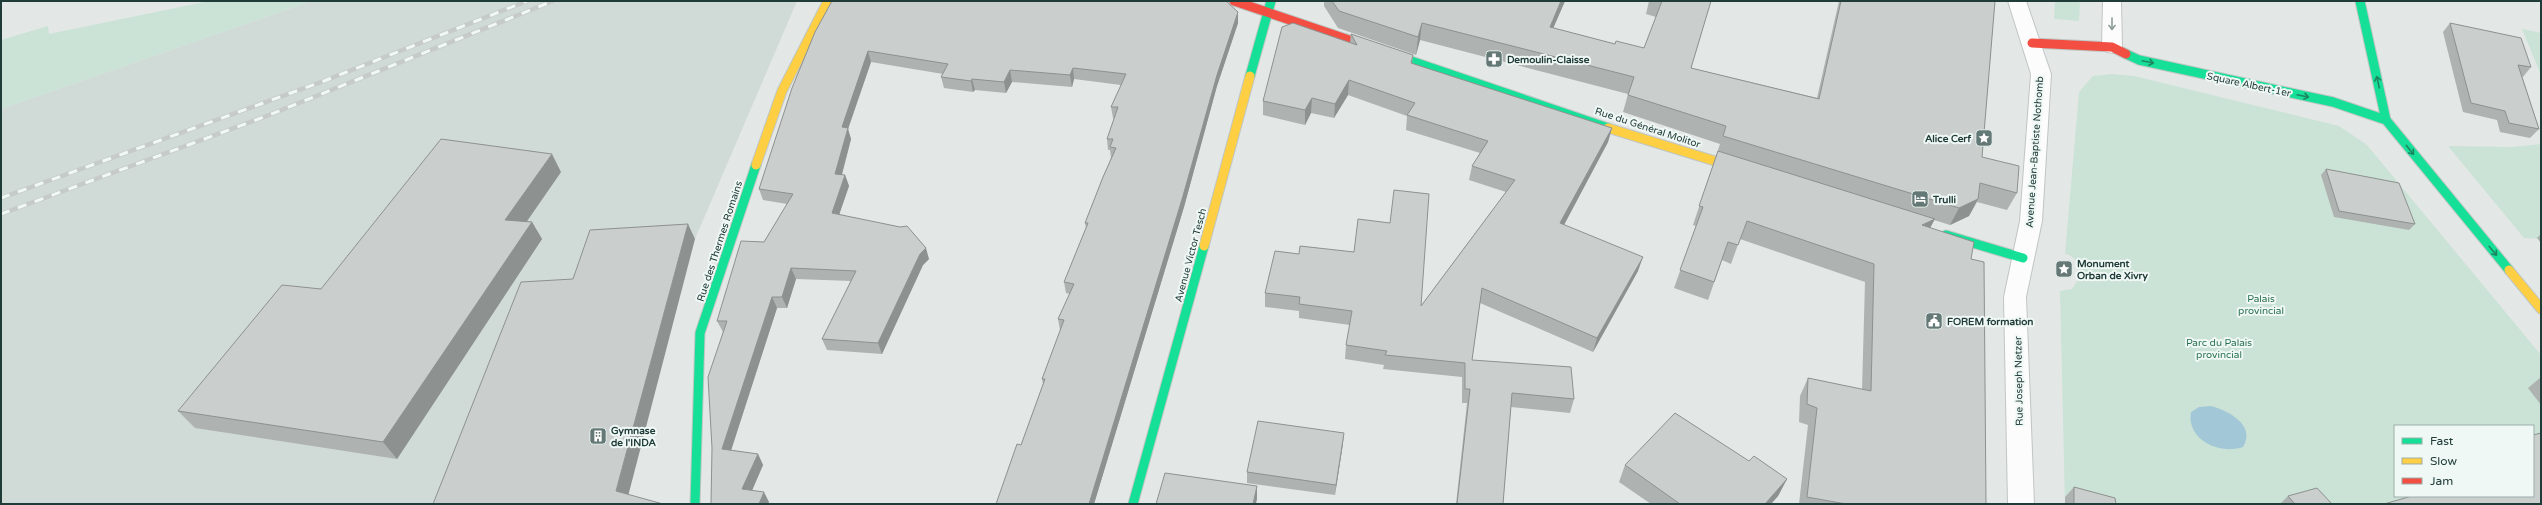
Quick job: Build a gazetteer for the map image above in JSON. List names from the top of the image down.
{
  "streets": {
    "street": [
      "Square Albert-1er",
      "Rue du Général Molitor",
      "Avenue Jean-Baptiste Nothomb",
      "Rue des Thermes Romains",
      "Avenue Victor Tesch",
      "Rue Joseph Netzer"
    ]
  },
  "crossings": [
    ["Square Albert-1er", "Avenue Jean-Baptiste Nothomb"],
    ["Rue du Général Molitor", "Avenue Victor Tesch"],
    ["Avenue Jean-Baptiste Nothomb", "Rue Joseph Netzer"]
  ],
  "one_way": ["Square Albert-1er"],
  "parks": ["Palais provincial", "Parc du Palais provincial"],
  "places": {
    "pharmacy": ["Demoulin-Claisse"],
    "place": ["Alice Cerf", "Monument Orban de Xivry"],
    "hotel": ["Trulli"],
    "public building": ["FOREM formation"],
    "building": ["Gymnase de l'INDA"]
  },
  "legend": ["Fast", "Slow", "Jam"]
}
